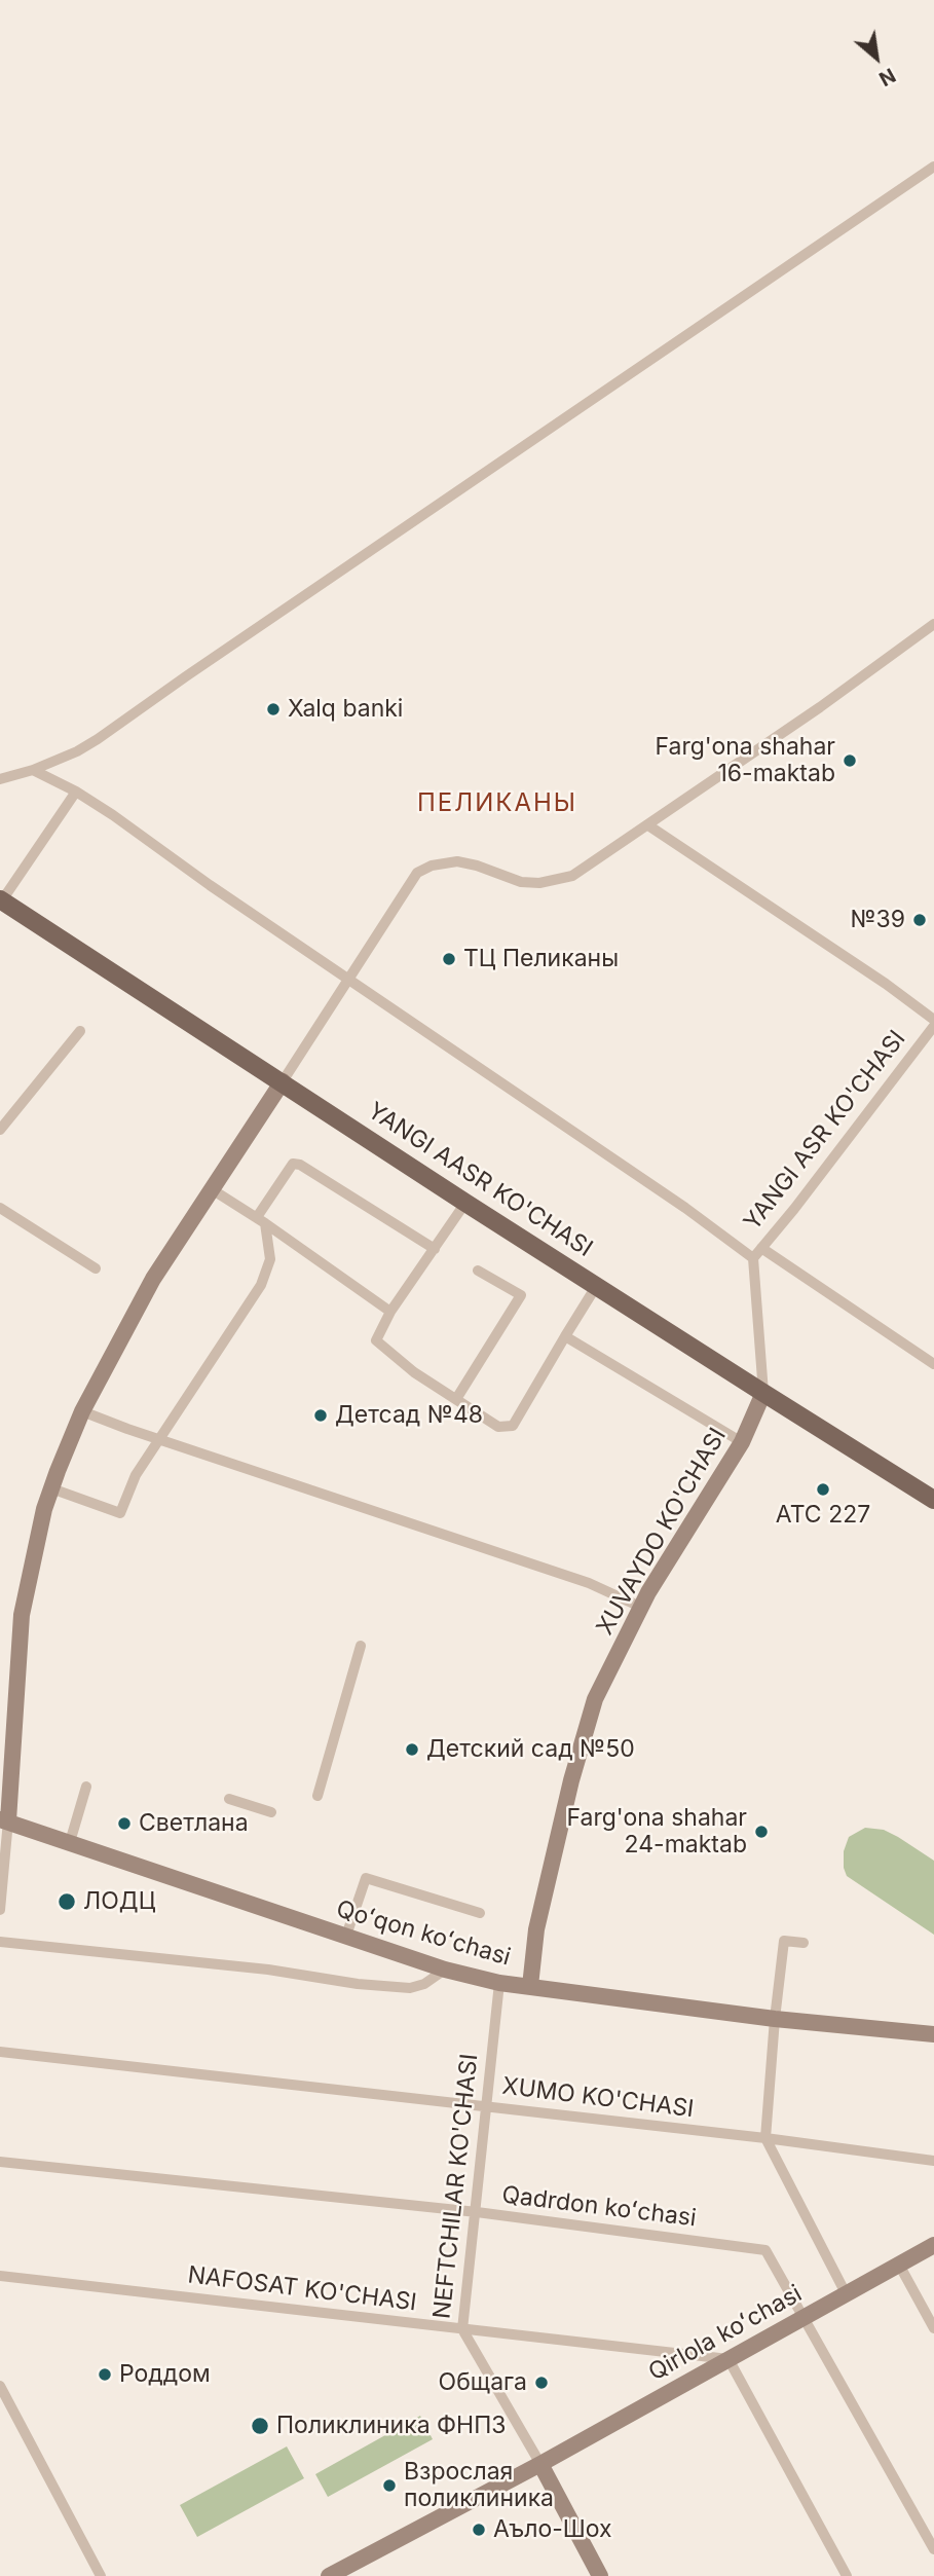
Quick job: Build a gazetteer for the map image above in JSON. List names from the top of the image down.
{
  "streets": {
    "main road": ["YANGI AASR KO'CHASI"],
    "street": [
      "YANGI ASR KO'CHASI",
      "XUVAYDO KO'CHASI",
      "Qoʻqon koʻchasi",
      "XUMO KO'CHASI",
      "NEFTCHILAR KO'CHASI",
      "Qadrdon koʻchasi",
      "NAFOSAT KO'CHASI",
      "Qirlola koʻchasi"
    ]
  },
  "crossings": [
    ["YANGI ASR KO'CHASI", "YANGI AASR KO'CHASI"],
    ["YANGI ASR KO'CHASI", "XUVAYDO KO'CHASI"],
    ["YANGI AASR KO'CHASI", "XUVAYDO KO'CHASI"],
    ["XUVAYDO KO'CHASI", "Qoʻqon koʻchasi"],
    ["Qoʻqon koʻchasi", "NEFTCHILAR KO'CHASI"],
    ["XUMO KO'CHASI", "NEFTCHILAR KO'CHASI"],
    ["NEFTCHILAR KO'CHASI", "Qadrdon koʻchasi"],
    ["NEFTCHILAR KO'CHASI", "NAFOSAT KO'CHASI"],
    ["NEFTCHILAR KO'CHASI", "Qirlola koʻchasi"],
    ["Qadrdon koʻchasi", "Qirlola koʻchasi"],
    ["NAFOSAT KO'CHASI", "Qirlola koʻchasi"]
  ],
  "districts": ["ПЕЛИКАНЫ"],
  "places": [
    "Xalq banki",
    "Farg'ona shahar 16-maktab",
    "№39",
    "ТЦ Пеликаны",
    "Детсад №48",
    "АТС 227",
    "Детский сад №50",
    "Светлана",
    "Farg'ona shahar 24-maktab",
    "ЛОДЦ",
    "Роддом",
    "Общага",
    "Поликлиника ФНПЗ",
    "Взрослая поликлиника",
    "Аъло-Шох"
  ],
  "north": "bottom right"
}
